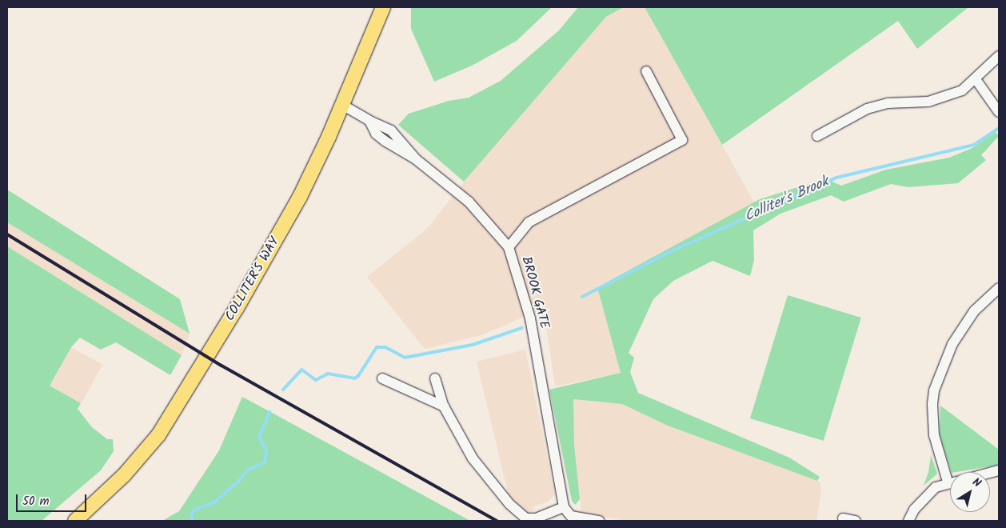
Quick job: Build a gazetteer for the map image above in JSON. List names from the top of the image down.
{
  "streets": {
    "highway": ["COLLITER'S WAY"],
    "street": ["BROOK GATE"]
  },
  "water": ["Colliter's Brook"],
  "scale_bar": "50 m",
  "north": "top right"
}
